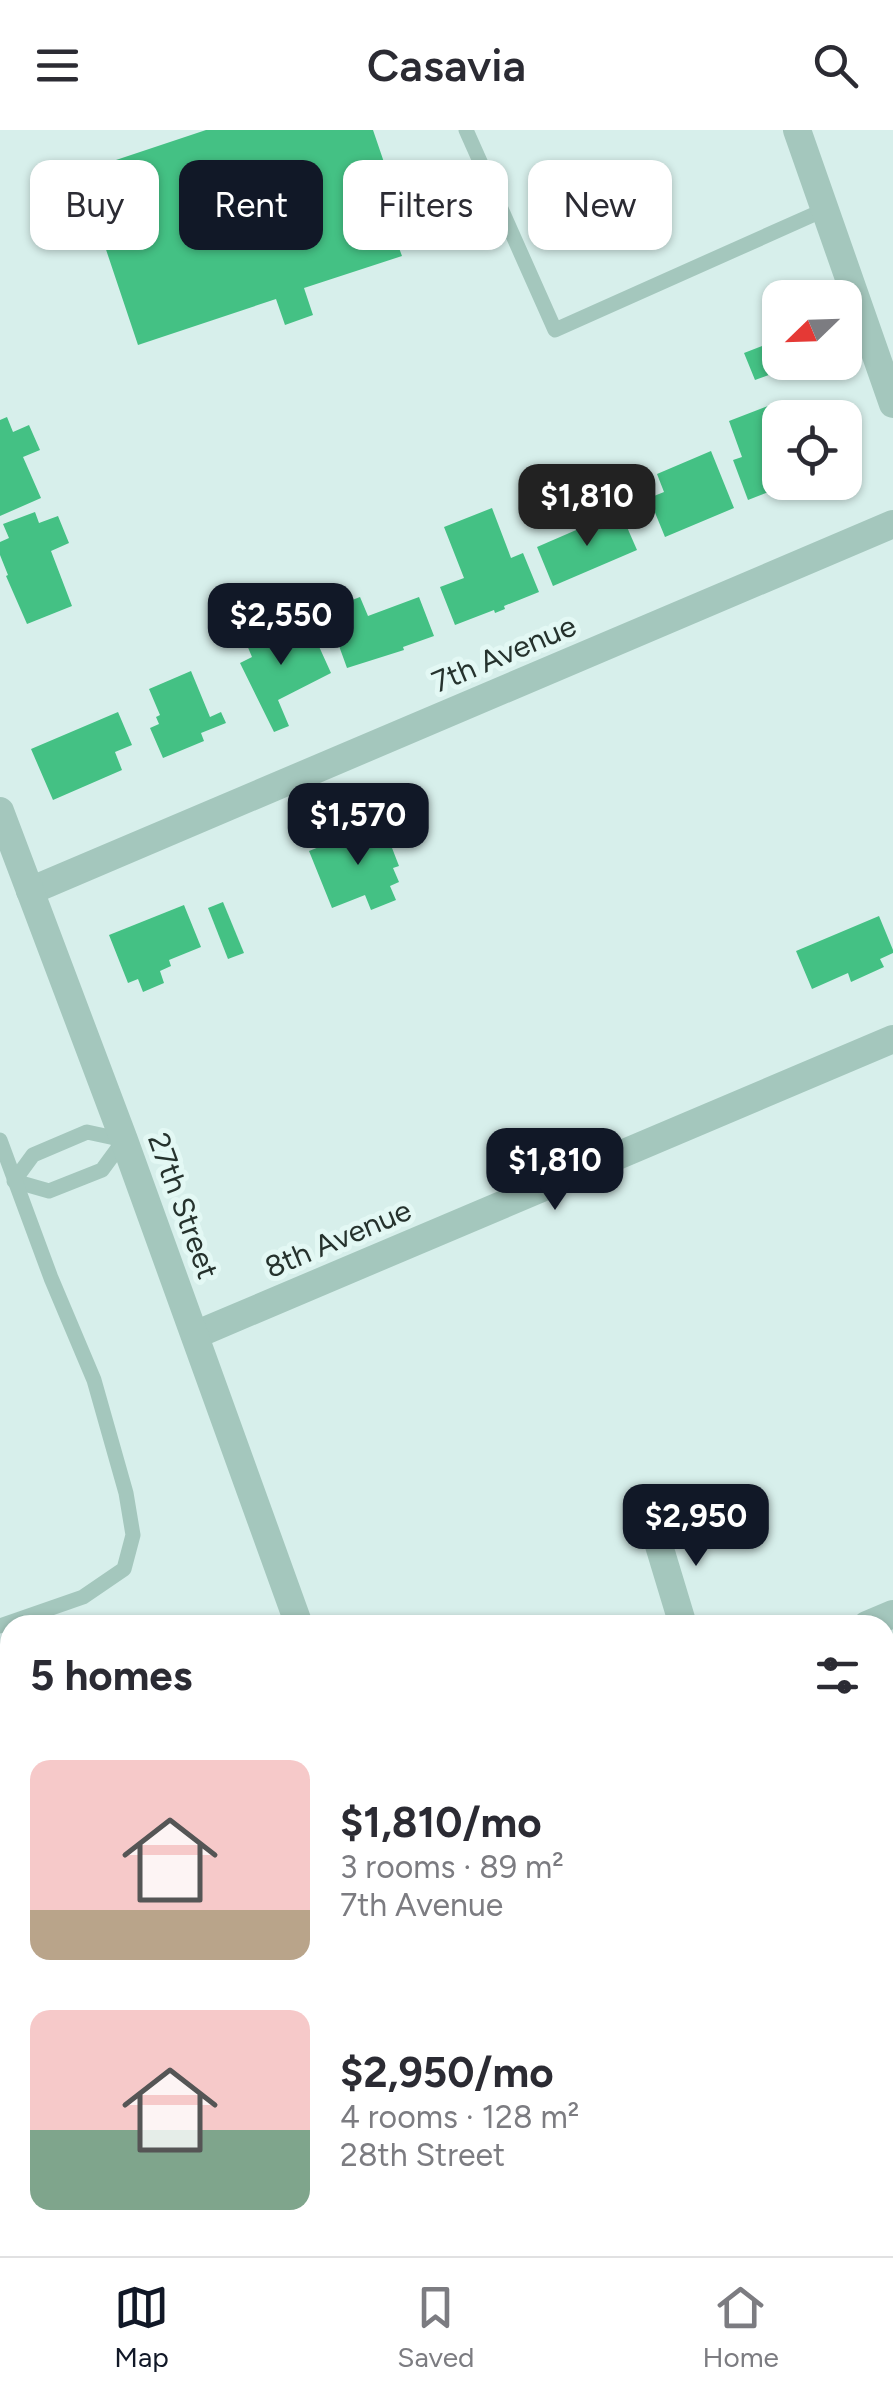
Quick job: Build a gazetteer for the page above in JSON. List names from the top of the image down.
{
  "streets": {
    "street": ["7th Avenue", "27th Street", "8th Avenue"]
  },
  "crossings": [
    ["7th Avenue", "27th Street"],
    ["27th Street", "8th Avenue"]
  ],
  "north": "bottom left",
  "page": {
    "header": "Casavia",
    "chip": [
      "Buy",
      "Rent",
      "Filters",
      "New"
    ],
    "price": [
      "$1,810",
      "$2,550",
      "$1,570",
      "$1,810",
      "$2,950"
    ],
    "heading": "5 homes",
    "list": [
      {
        "name": "$1,810/mo",
        "note": "3 rooms · 89 m² · 7th Avenue"
      },
      {
        "name": "$2,950/mo",
        "note": "4 rooms · 128 m² · 28th Street"
      }
    ],
    "tabs": ["Map", "Saved", "Home"]
  }
}
